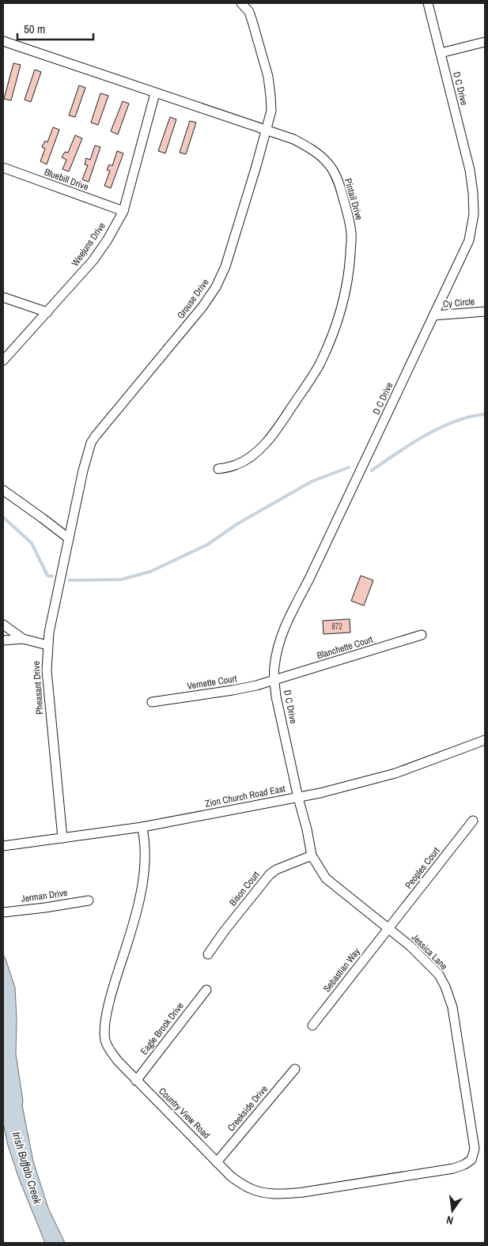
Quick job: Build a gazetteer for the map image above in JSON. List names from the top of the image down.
{
  "streets": {
    "street": [
      "D C Drive",
      "Bluebill Drive",
      "Pintail Drive",
      "Weejuns Drive",
      "Grouse Drive",
      "Cy Circle",
      "Blanchette Court",
      "Vernette Court",
      "Pheasant Drive",
      "Zion Church Road East",
      "Peoples Court",
      "Bison Court",
      "Jerman Drive",
      "Jessica Lane",
      "Sebastian Way",
      "Eagle Brook Drive",
      "Creekside Drive",
      "Country View Road"
    ]
  },
  "crossings": [
    ["D C Drive", "Cy Circle"],
    ["D C Drive", "Blanchette Court"],
    ["D C Drive", "Vernette Court"],
    ["D C Drive", "Zion Church Road East"],
    ["D C Drive", "Jessica Lane"],
    ["Bluebill Drive", "Weejuns Drive"],
    ["Pintail Drive", "Weejuns Drive"],
    ["Pintail Drive", "Grouse Drive"],
    ["Grouse Drive", "Pheasant Drive"],
    ["Blanchette Court", "Vernette Court"],
    ["Pheasant Drive", "Zion Church Road East"],
    ["Zion Church Road East", "Jessica Lane"],
    ["Zion Church Road East", "Country View Road"],
    ["Peoples Court", "Jessica Lane"],
    ["Peoples Court", "Sebastian Way"],
    ["Bison Court", "Jessica Lane"],
    ["Jessica Lane", "Sebastian Way"],
    ["Jessica Lane", "Country View Road"],
    ["Eagle Brook Drive", "Country View Road"],
    ["Creekside Drive", "Country View Road"]
  ],
  "water": ["Irish Buffalo Creek"],
  "house_numbers": ["872"],
  "scale_bar": "50 m",
  "north": "bottom"
}
